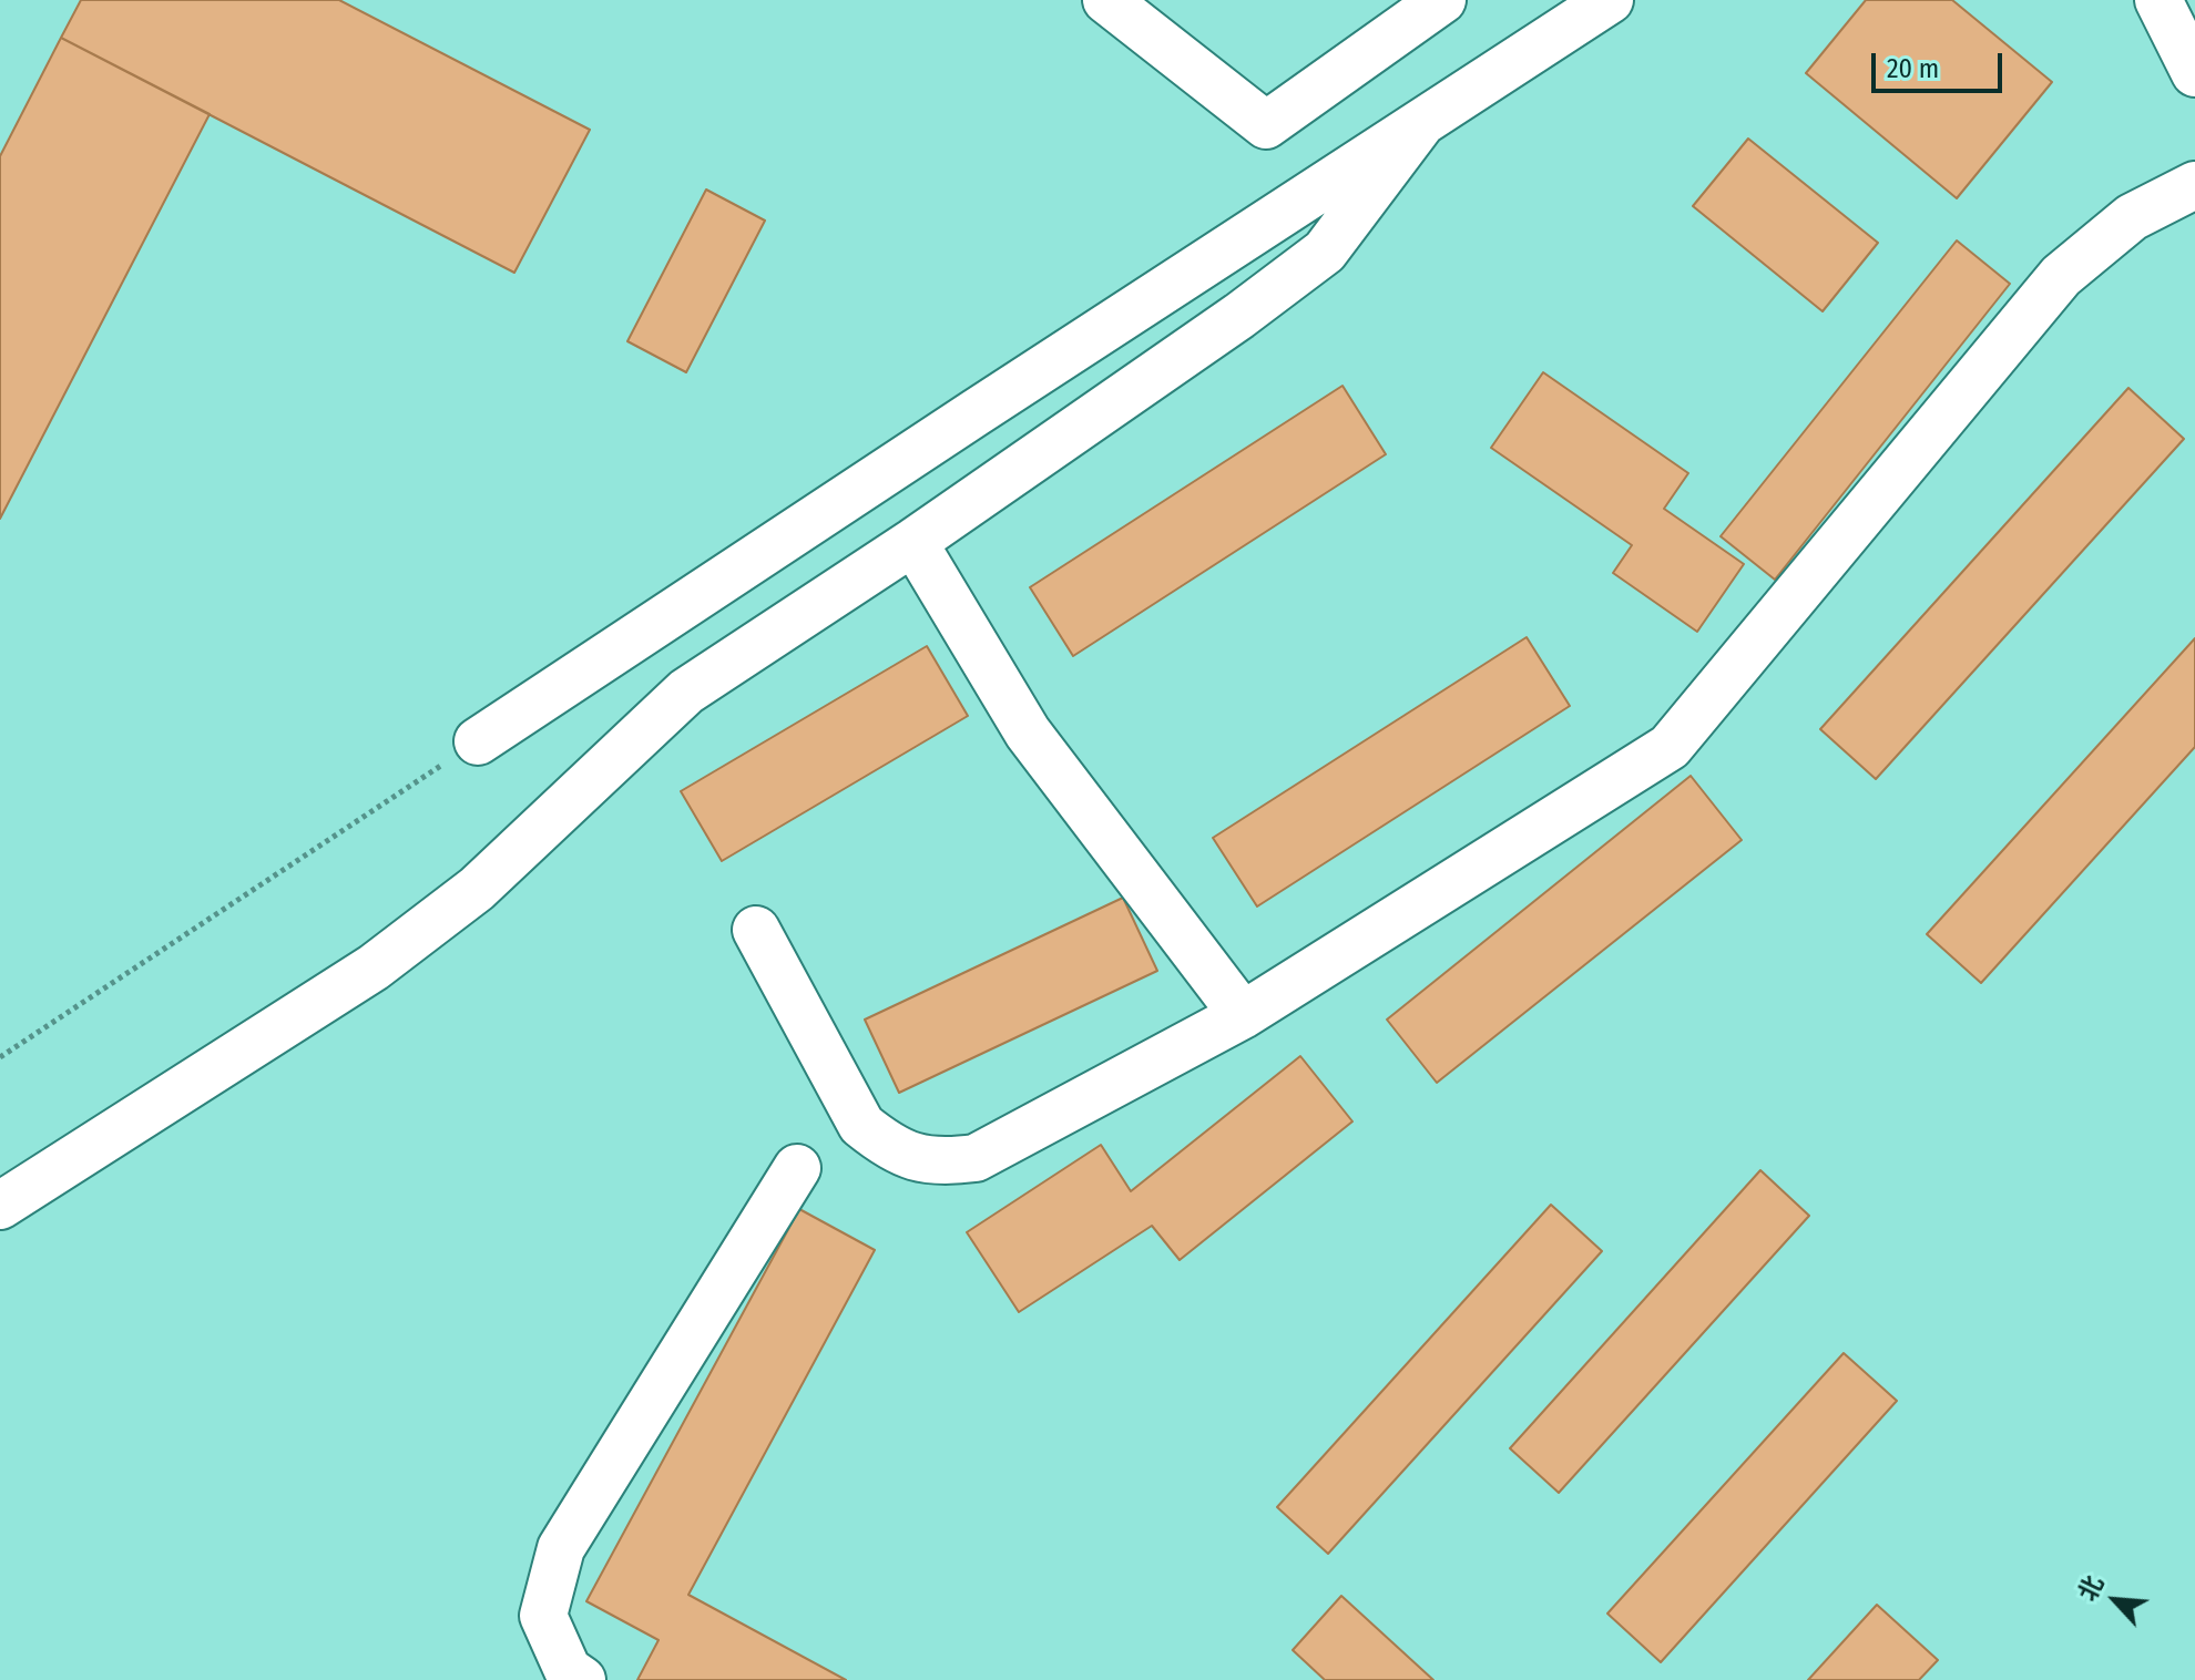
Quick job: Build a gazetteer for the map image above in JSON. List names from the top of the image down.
{
  "scale_bar": "20 m",
  "north": "top left"
}
